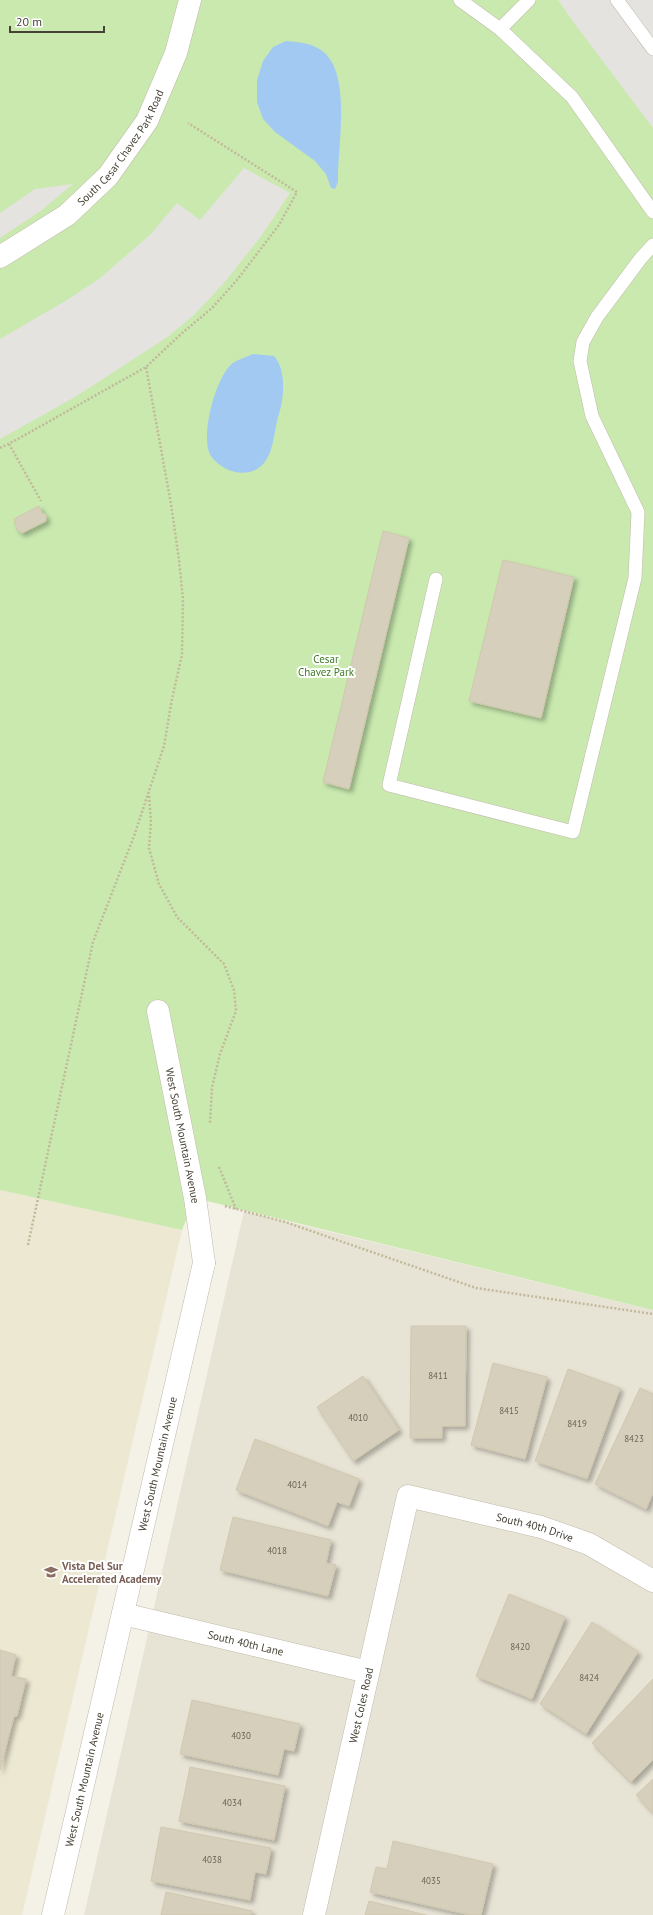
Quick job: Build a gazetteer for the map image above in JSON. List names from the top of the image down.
{
  "streets": {
    "street": [
      "South Cesar Chavez Park Road",
      "West South Mountain Avenue",
      "South 40th Drive",
      "South 40th Lane",
      "West Coles Road"
    ]
  },
  "crossings": [
    ["West South Mountain Avenue", "South 40th Lane"],
    ["South 40th Drive", "West Coles Road"],
    ["South 40th Lane", "West Coles Road"]
  ],
  "parks": ["Cesar Chavez Park"],
  "places": {
    "school or university": ["Vista Del Sur Accelerated Academy"]
  },
  "house_numbers": [
    "8411",
    "8415",
    "4010",
    "8419",
    "8423",
    "4014",
    "4018",
    "8420",
    "8424",
    "4030",
    "4034",
    "4038",
    "4035"
  ],
  "scale_bar": "20 m"
}
